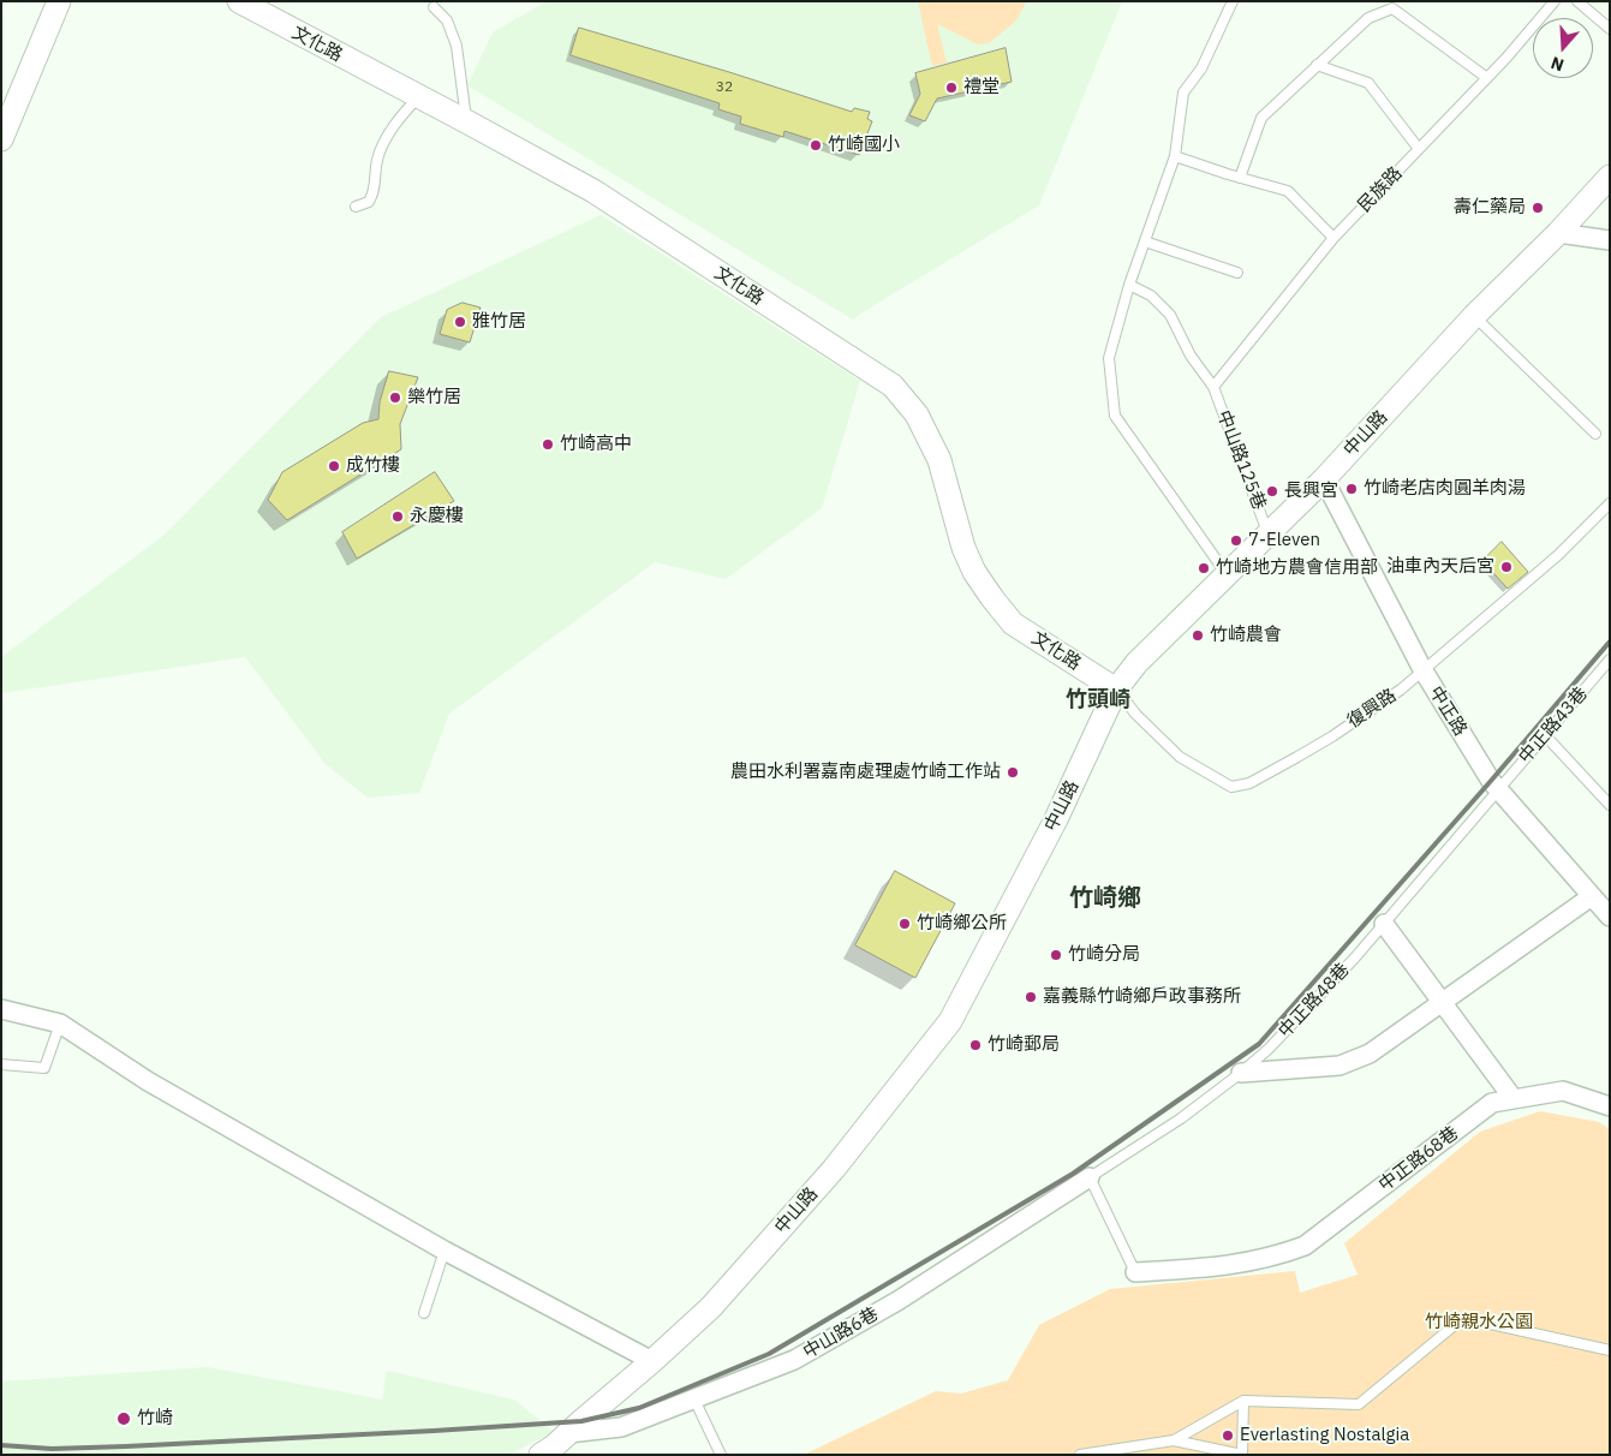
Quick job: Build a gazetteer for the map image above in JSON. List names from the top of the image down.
{
  "streets": {
    "street": [
      "文化路",
      "中山路",
      "中正路",
      "中正路68巷",
      "中山路6巷"
    ],
    "lane": [
      "民族路",
      "中山路125巷",
      "復興路",
      "中正路43巷",
      "中正路48巷"
    ]
  },
  "crossings": [
    ["文化路", "中山路"],
    ["文化路", "復興路"],
    ["民族路", "中山路125巷"],
    ["中山路", "中山路125巷"],
    ["中山路", "復興路"],
    ["中山路", "中正路"],
    ["中山路", "中山路6巷"],
    ["復興路", "中正路"],
    ["中正路", "中正路43巷"],
    ["中正路", "中正路48巷"],
    ["中正路43巷", "中正路48巷"],
    ["中正路48巷", "中山路6巷"]
  ],
  "districts": ["竹頭崎", "竹崎鄉"],
  "parks": ["竹崎親水公園"],
  "places": [
    "禮堂",
    "竹崎國小",
    "壽仁藥局",
    "雅竹居",
    "樂竹居",
    "竹崎高中",
    "成竹樓",
    "竹崎老店肉圓羊肉湯",
    "長興宮",
    "永慶樓",
    "7-Eleven",
    "油車內天后宮",
    "竹崎地方農會信用部",
    "竹崎農會",
    "農田水利署嘉南處理處竹崎工作站",
    "竹崎鄉公所",
    "竹崎分局",
    "嘉義縣竹崎鄉戶政事務所",
    "竹崎郵局",
    "竹崎",
    "Everlasting Nostalgia"
  ],
  "house_numbers": ["32"],
  "north": "bottom"
}
